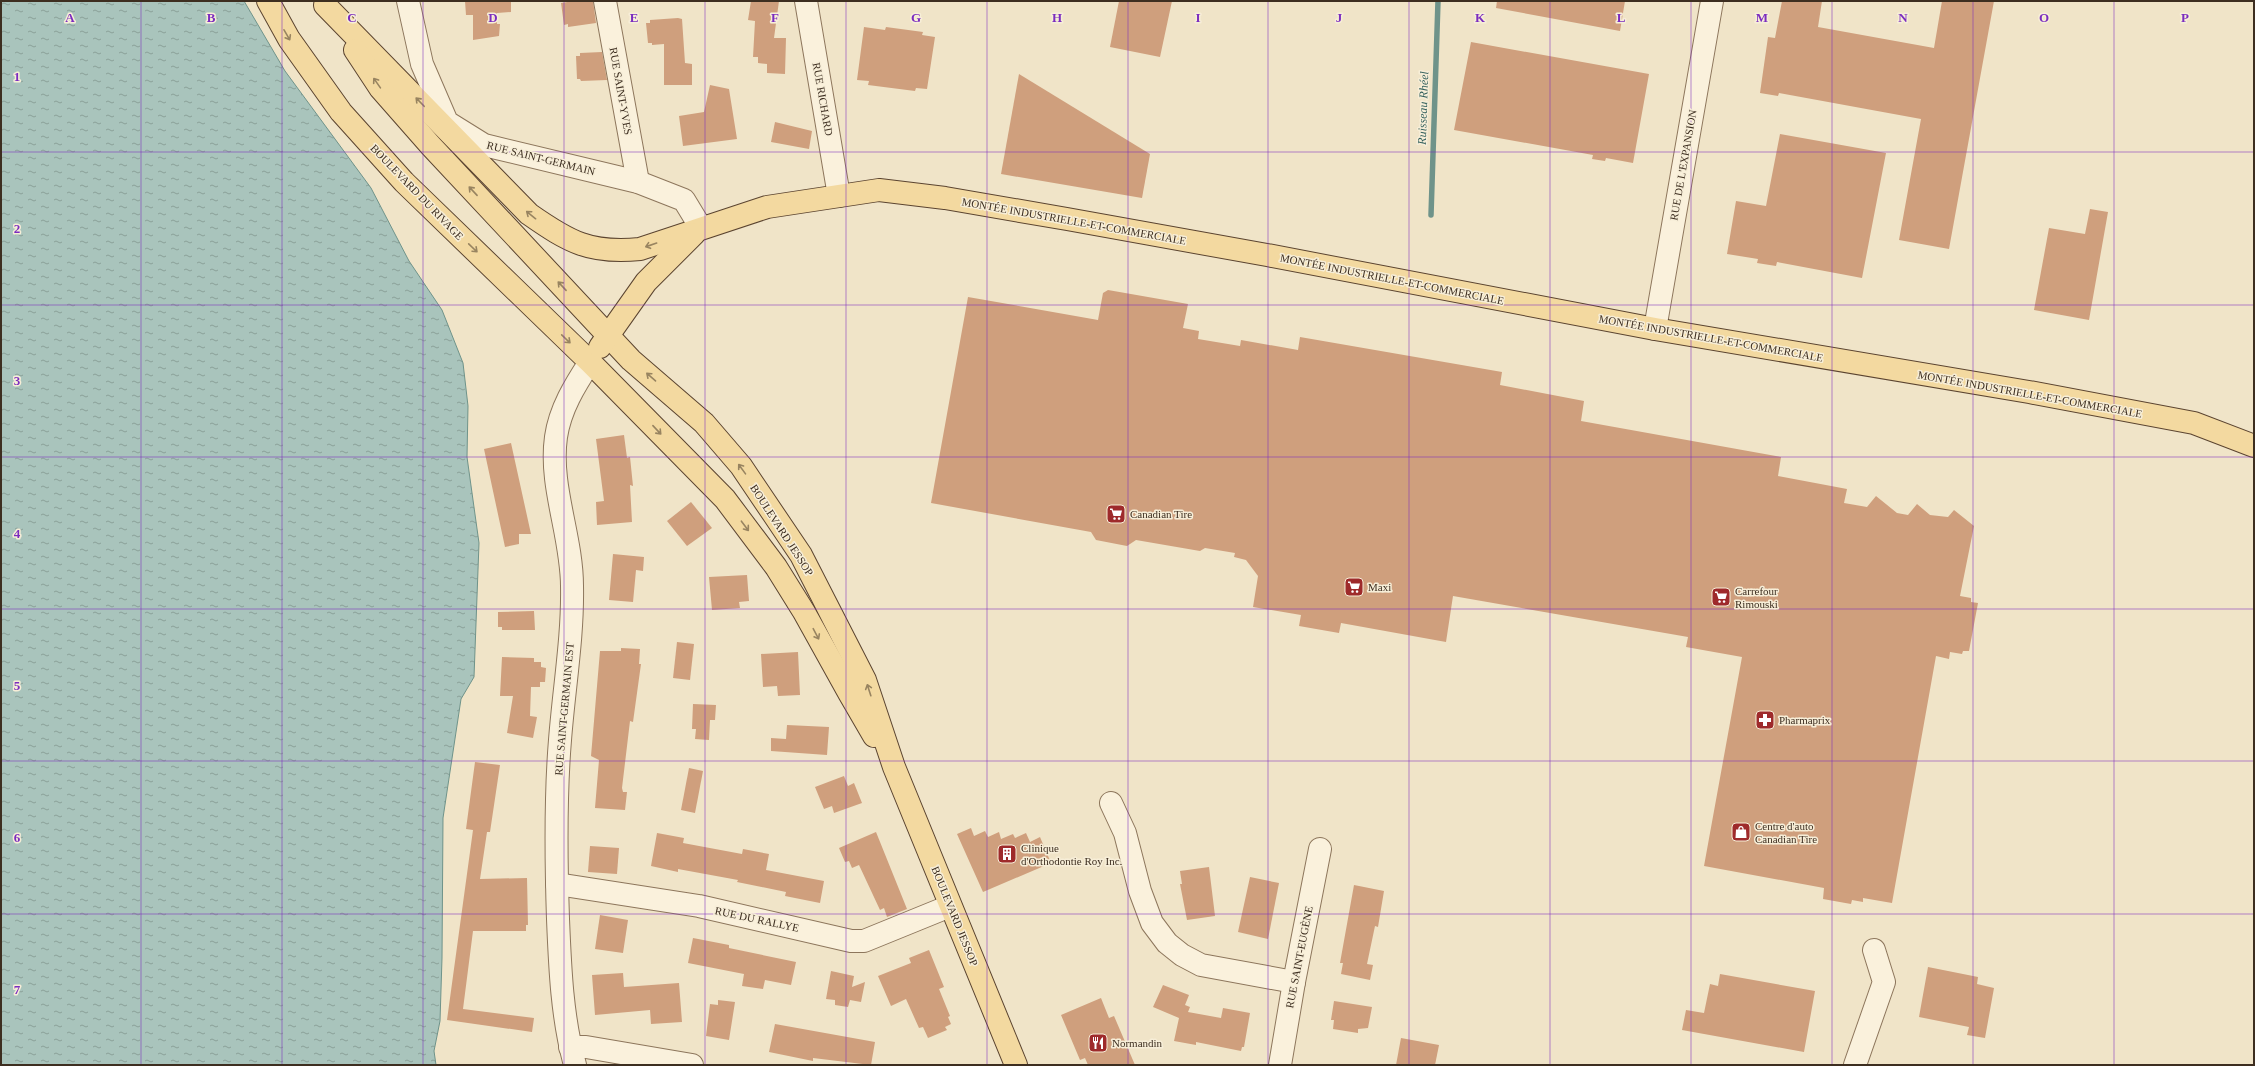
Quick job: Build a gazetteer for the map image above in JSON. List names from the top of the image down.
{
  "streets": {
    "main road": ["BOULEVARD DU RIVAGE", "MONTÉE INDUSTRIELLE-ET-COMMERCIALE", "BOULEVARD JESSOP"],
    "street": [
      "RUE SAINT-YVES",
      "RUE RICHARD",
      "RUE SAINT-GERMAIN",
      "RUE DE L'EXPANSION",
      "RUE SAINT-GERMAIN EST",
      "RUE DU RALLYE",
      "RUE SAINT-EUGÈNE"
    ]
  },
  "crossings": [
    ["RUE SAINT-YVES", "RUE SAINT-GERMAIN"],
    ["RUE RICHARD", "MONTÉE INDUSTRIELLE-ET-COMMERCIALE"],
    ["RUE SAINT-GERMAIN", "MONTÉE INDUSTRIELLE-ET-COMMERCIALE"],
    ["RUE DE L'EXPANSION", "MONTÉE INDUSTRIELLE-ET-COMMERCIALE"],
    ["BOULEVARD DU RIVAGE", "MONTÉE INDUSTRIELLE-ET-COMMERCIALE"],
    ["BOULEVARD DU RIVAGE", "BOULEVARD JESSOP"],
    ["BOULEVARD DU RIVAGE", "RUE SAINT-GERMAIN EST"],
    ["MONTÉE INDUSTRIELLE-ET-COMMERCIALE", "BOULEVARD JESSOP"],
    ["MONTÉE INDUSTRIELLE-ET-COMMERCIALE", "RUE SAINT-GERMAIN EST"],
    ["BOULEVARD JESSOP", "RUE SAINT-GERMAIN EST"],
    ["BOULEVARD JESSOP", "RUE DU RALLYE"],
    ["RUE SAINT-GERMAIN EST", "RUE DU RALLYE"]
  ],
  "water": ["Ruisseau Rhéel"],
  "places": {
    "supermarket": ["Canadian Tire", "Maxi", "Carrefour Rimouski"],
    "pharmacy": ["Pharmaprix"],
    "shop": ["Centre d'auto Canadian Tire"],
    "building": ["Clinique d'Orthodontie Roy Inc."],
    "restaurant": ["Normandin"]
  },
  "grid": {
    "columns": [
      "A",
      "B",
      "C",
      "D",
      "E",
      "F",
      "G",
      "H",
      "I",
      "J",
      "K",
      "L",
      "M",
      "N",
      "O",
      "P"
    ],
    "rows": [
      "1",
      "2",
      "3",
      "4",
      "5",
      "6",
      "7"
    ]
  }
}
